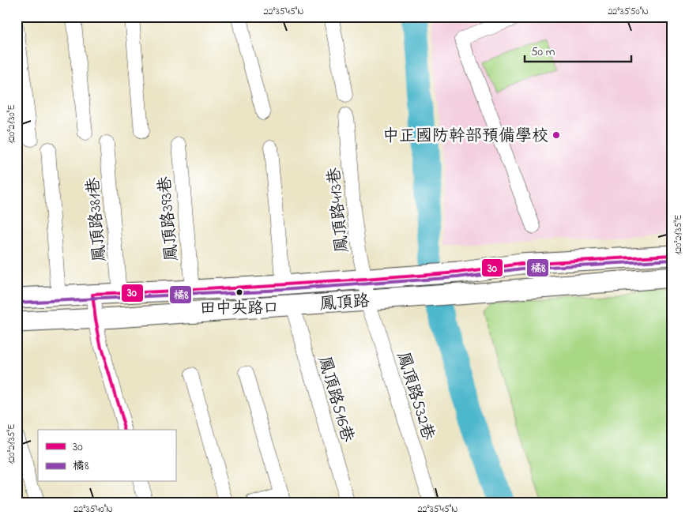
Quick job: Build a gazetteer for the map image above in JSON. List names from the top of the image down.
{
  "streets": {
    "main road": ["鳳頂路"],
    "street": [
      "鳳頂路413巷",
      "鳳頂路393巷",
      "鳳頂路381巷",
      "鳳頂路532巷",
      "鳳頂路516巷"
    ]
  },
  "crossings": [
    ["鳳頂路413巷", "鳳頂路"],
    ["鳳頂路413巷", "鳳頂路532巷"],
    ["鳳頂路393巷", "鳳頂路"],
    ["鳳頂路381巷", "鳳頂路"],
    ["鳳頂路", "鳳頂路532巷"],
    ["鳳頂路", "鳳頂路516巷"]
  ],
  "places": ["中正國防幹部預備學校", "田中央路口"],
  "lines": ["transit line 30", "transit line 橘8"],
  "legend": ["30", "橘8"],
  "scale_bar": "50 m",
  "coordinates": [
    "22°35'45\"N",
    "22°35'50\"N",
    "120°21'30\"E",
    "120°21'35\"E",
    "22°35'40\"N"
  ]
}
